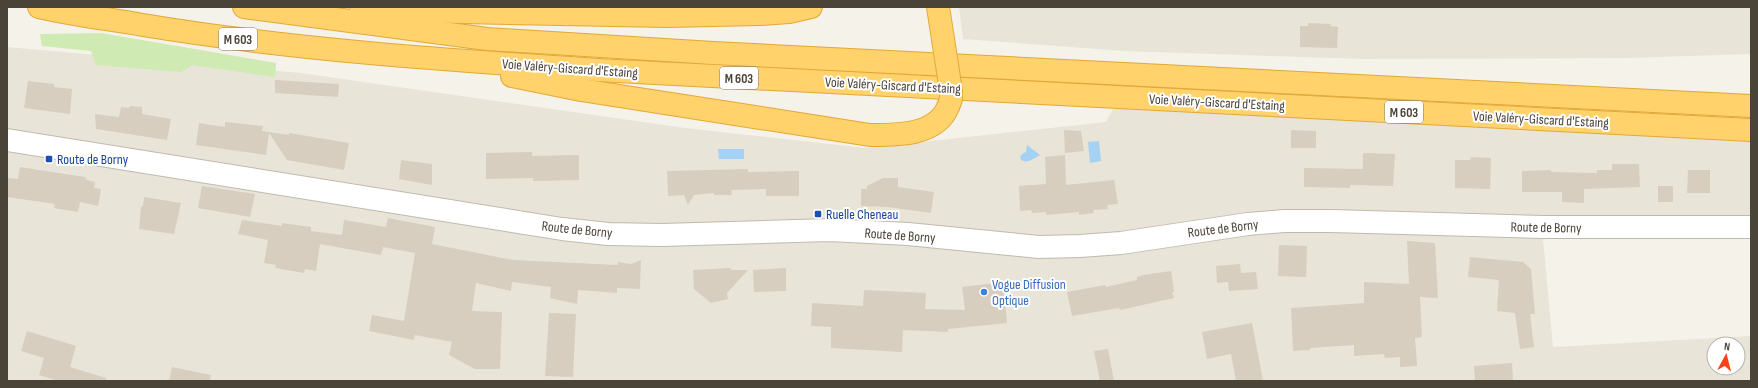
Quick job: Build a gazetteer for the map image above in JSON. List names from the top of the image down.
{
  "streets": {
    "highway": ["M 603", "Voie Valéry-Giscard d'Estaing"],
    "street": ["Route de Borny"]
  },
  "places": {
    "transit": ["Route de Borny", "Ruelle Cheneau"],
    "other": ["Vogue Diffusion Optique"]
  },
  "north": "top"
}
